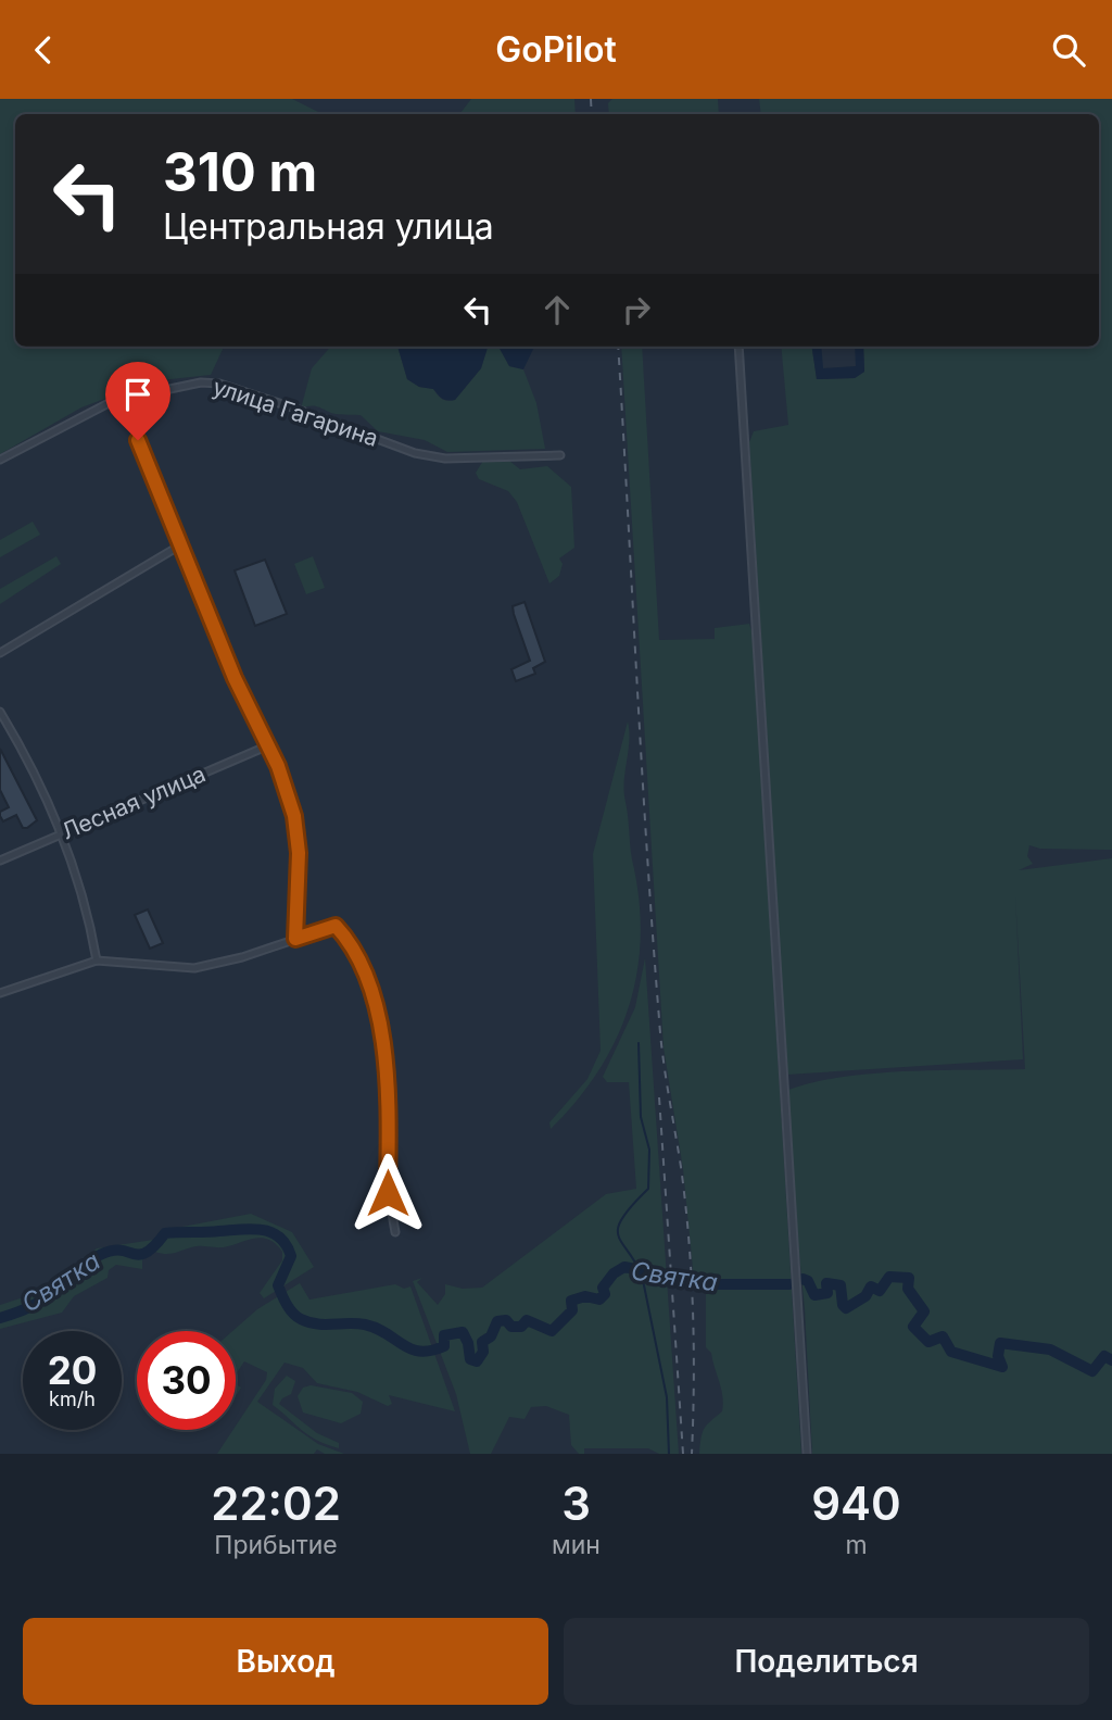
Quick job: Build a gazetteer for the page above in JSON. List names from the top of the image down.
{
  "streets": {
    "street": ["улица Гагарина", "Лесная улица"]
  },
  "water": ["Святка"],
  "page": {
    "header": "GoPilot",
    "turn": ["310 m", "Центральная улица"],
    "speed": "20 km/h",
    "limit": "30",
    "eta": [
      "22:02",
      "Прибытие",
      "3",
      "мин",
      "940",
      "m"
    ],
    "buttons": ["Выход", "Поделиться"]
  }
}
